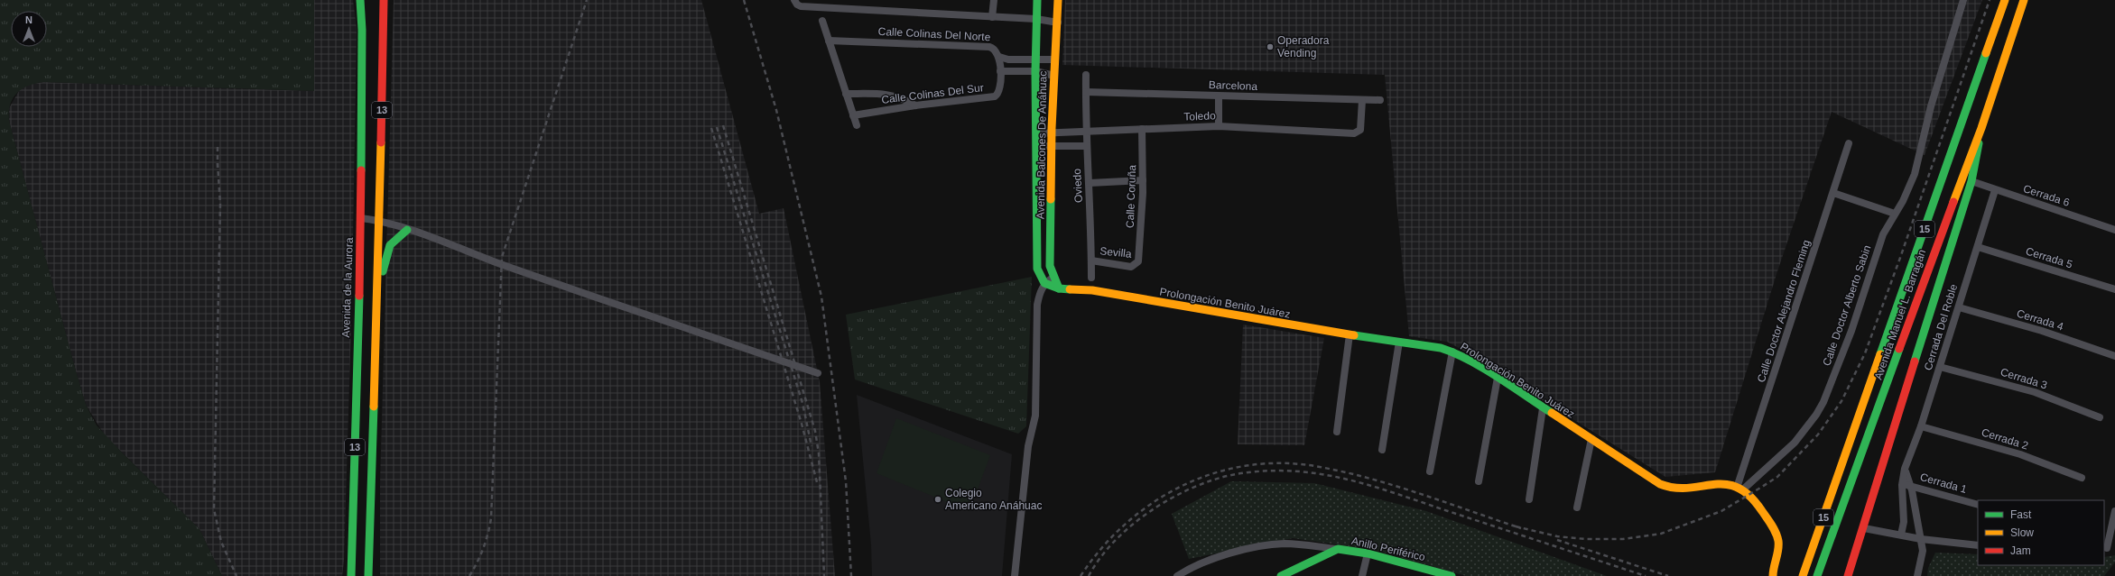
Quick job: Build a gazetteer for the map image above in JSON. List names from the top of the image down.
{
  "streets": {
    "main road": [
      "13",
      "Avenida Balcones De Anáhuac",
      "15",
      "Avenida de la Aurora",
      "Prolongación Benito Juárez",
      "Avenida Manuel L. Barragán",
      "Anillo Periférico"
    ],
    "street": [
      "Calle Colinas Del Norte",
      "Barcelona",
      "Calle Colinas Del Sur",
      "Toledo",
      "Oviedo",
      "Cerrada 6",
      "Calle Coruña",
      "Sevilla",
      "Cerrada 5",
      "Calle Doctor Alberto Sabin",
      "Calle Doctor Alejandro Fleming",
      "Cerrada 4",
      "Cerrada Del Roble",
      "Cerrada 3",
      "Cerrada 2",
      "Cerrada 1"
    ]
  },
  "crossings": [
    ["Calle Colinas Del Norte", "Calle Colinas Del Sur"],
    ["Calle Colinas Del Norte", "Avenida Balcones De Anáhuac"],
    ["Barcelona", "Toledo"],
    ["Barcelona", "Oviedo"],
    ["Toledo", "Avenida Balcones De Anáhuac"],
    ["Toledo", "Oviedo"],
    ["Toledo", "Calle Coruña"],
    ["Avenida Balcones De Anáhuac", "Prolongación Benito Juárez"],
    ["Oviedo", "Sevilla"],
    ["Cerrada 6", "Cerrada Del Roble"],
    ["Calle Coruña", "Sevilla"],
    ["Cerrada 5", "Cerrada Del Roble"],
    ["Prolongación Benito Juárez", "Calle Doctor Alberto Sabin"],
    ["Prolongación Benito Juárez", "Calle Doctor Alejandro Fleming"],
    ["Calle Doctor Alberto Sabin", "Calle Doctor Alejandro Fleming"],
    ["Cerrada 4", "Cerrada Del Roble"],
    ["Cerrada Del Roble", "Cerrada 3"],
    ["Cerrada Del Roble", "Cerrada 2"],
    ["Cerrada Del Roble", "Cerrada 1"]
  ],
  "places": ["Operadora Vending", "Colegio Americano Anáhuac"],
  "legend": ["Fast", "Slow", "Jam"],
  "north": "top"
}
